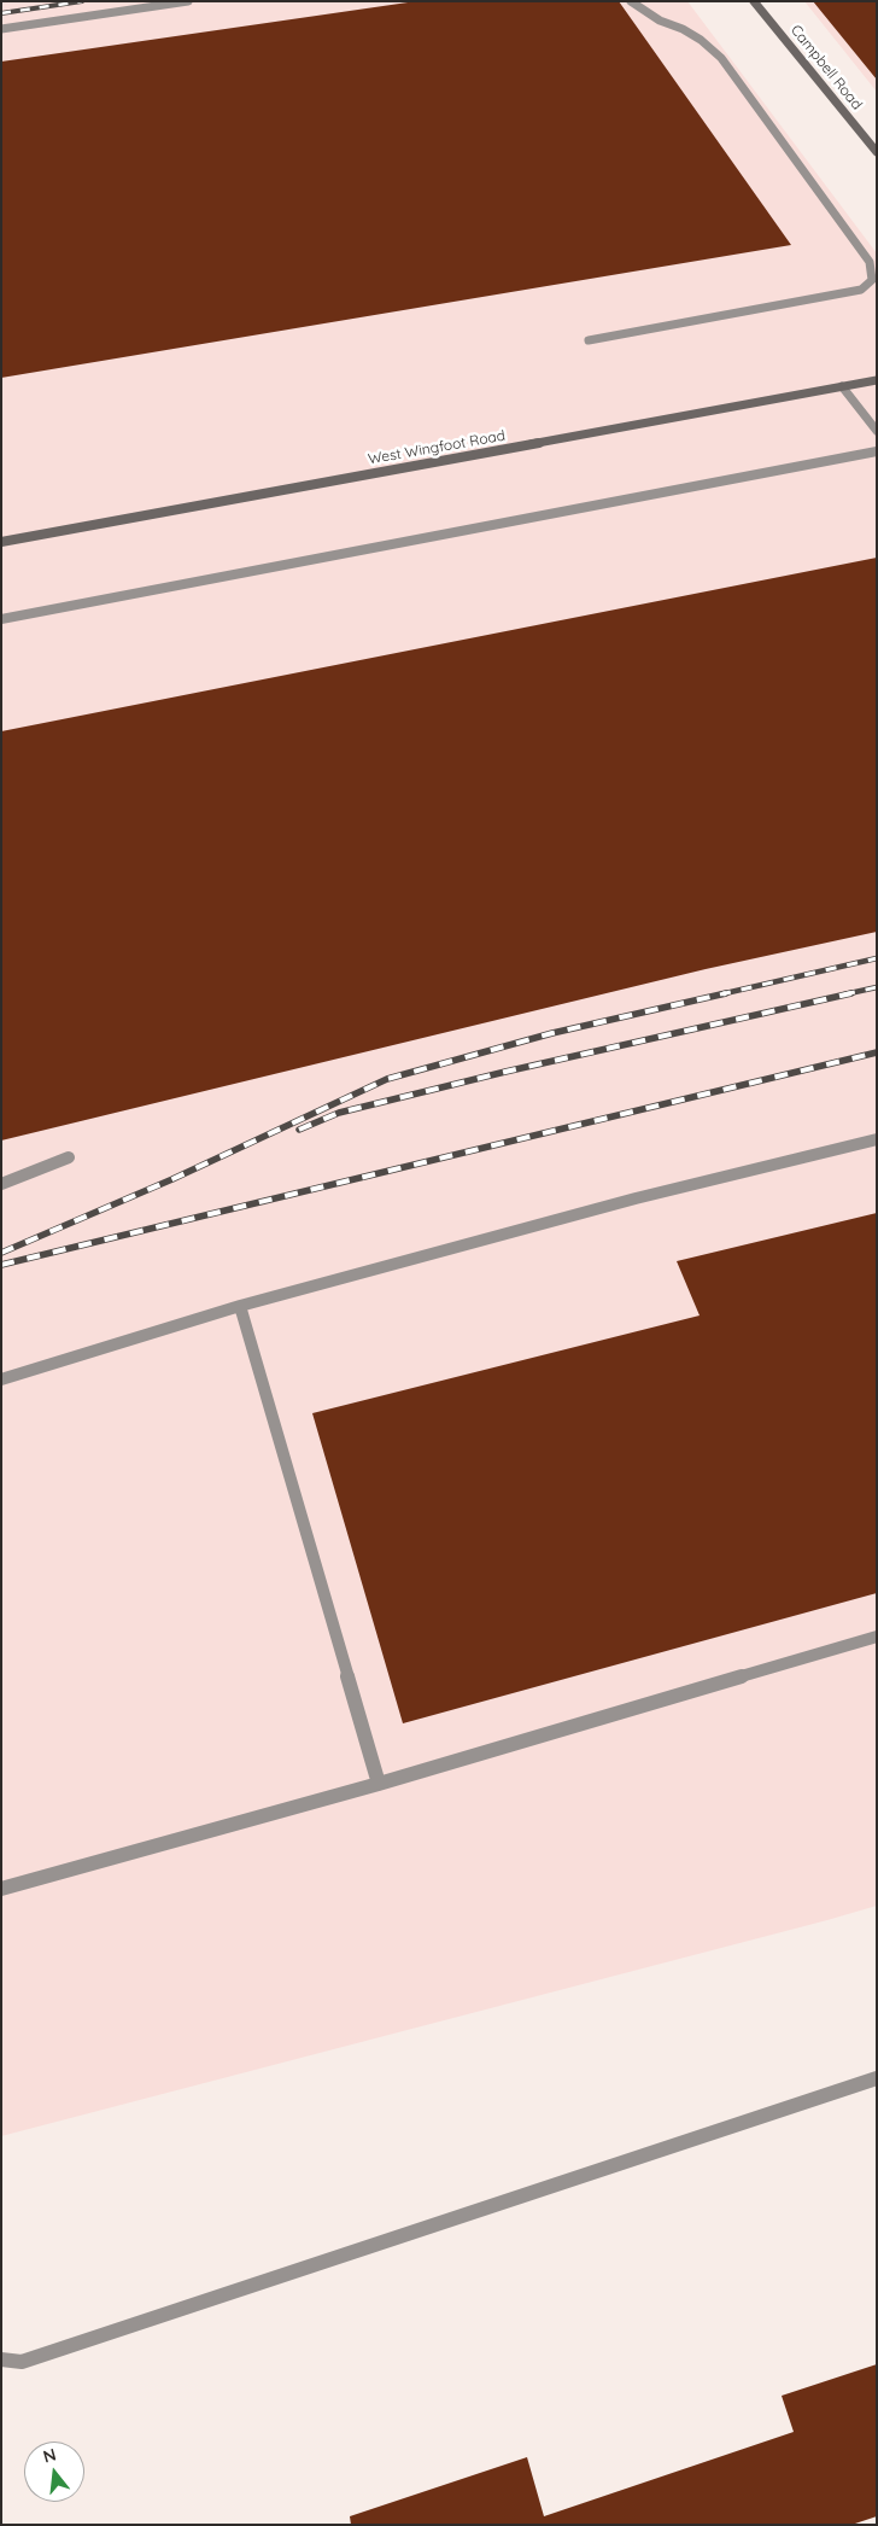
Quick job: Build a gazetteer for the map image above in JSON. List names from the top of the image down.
{
  "streets": {
    "street": ["Campbell Road", "West Wingfoot Road"]
  },
  "north": "top"
}
